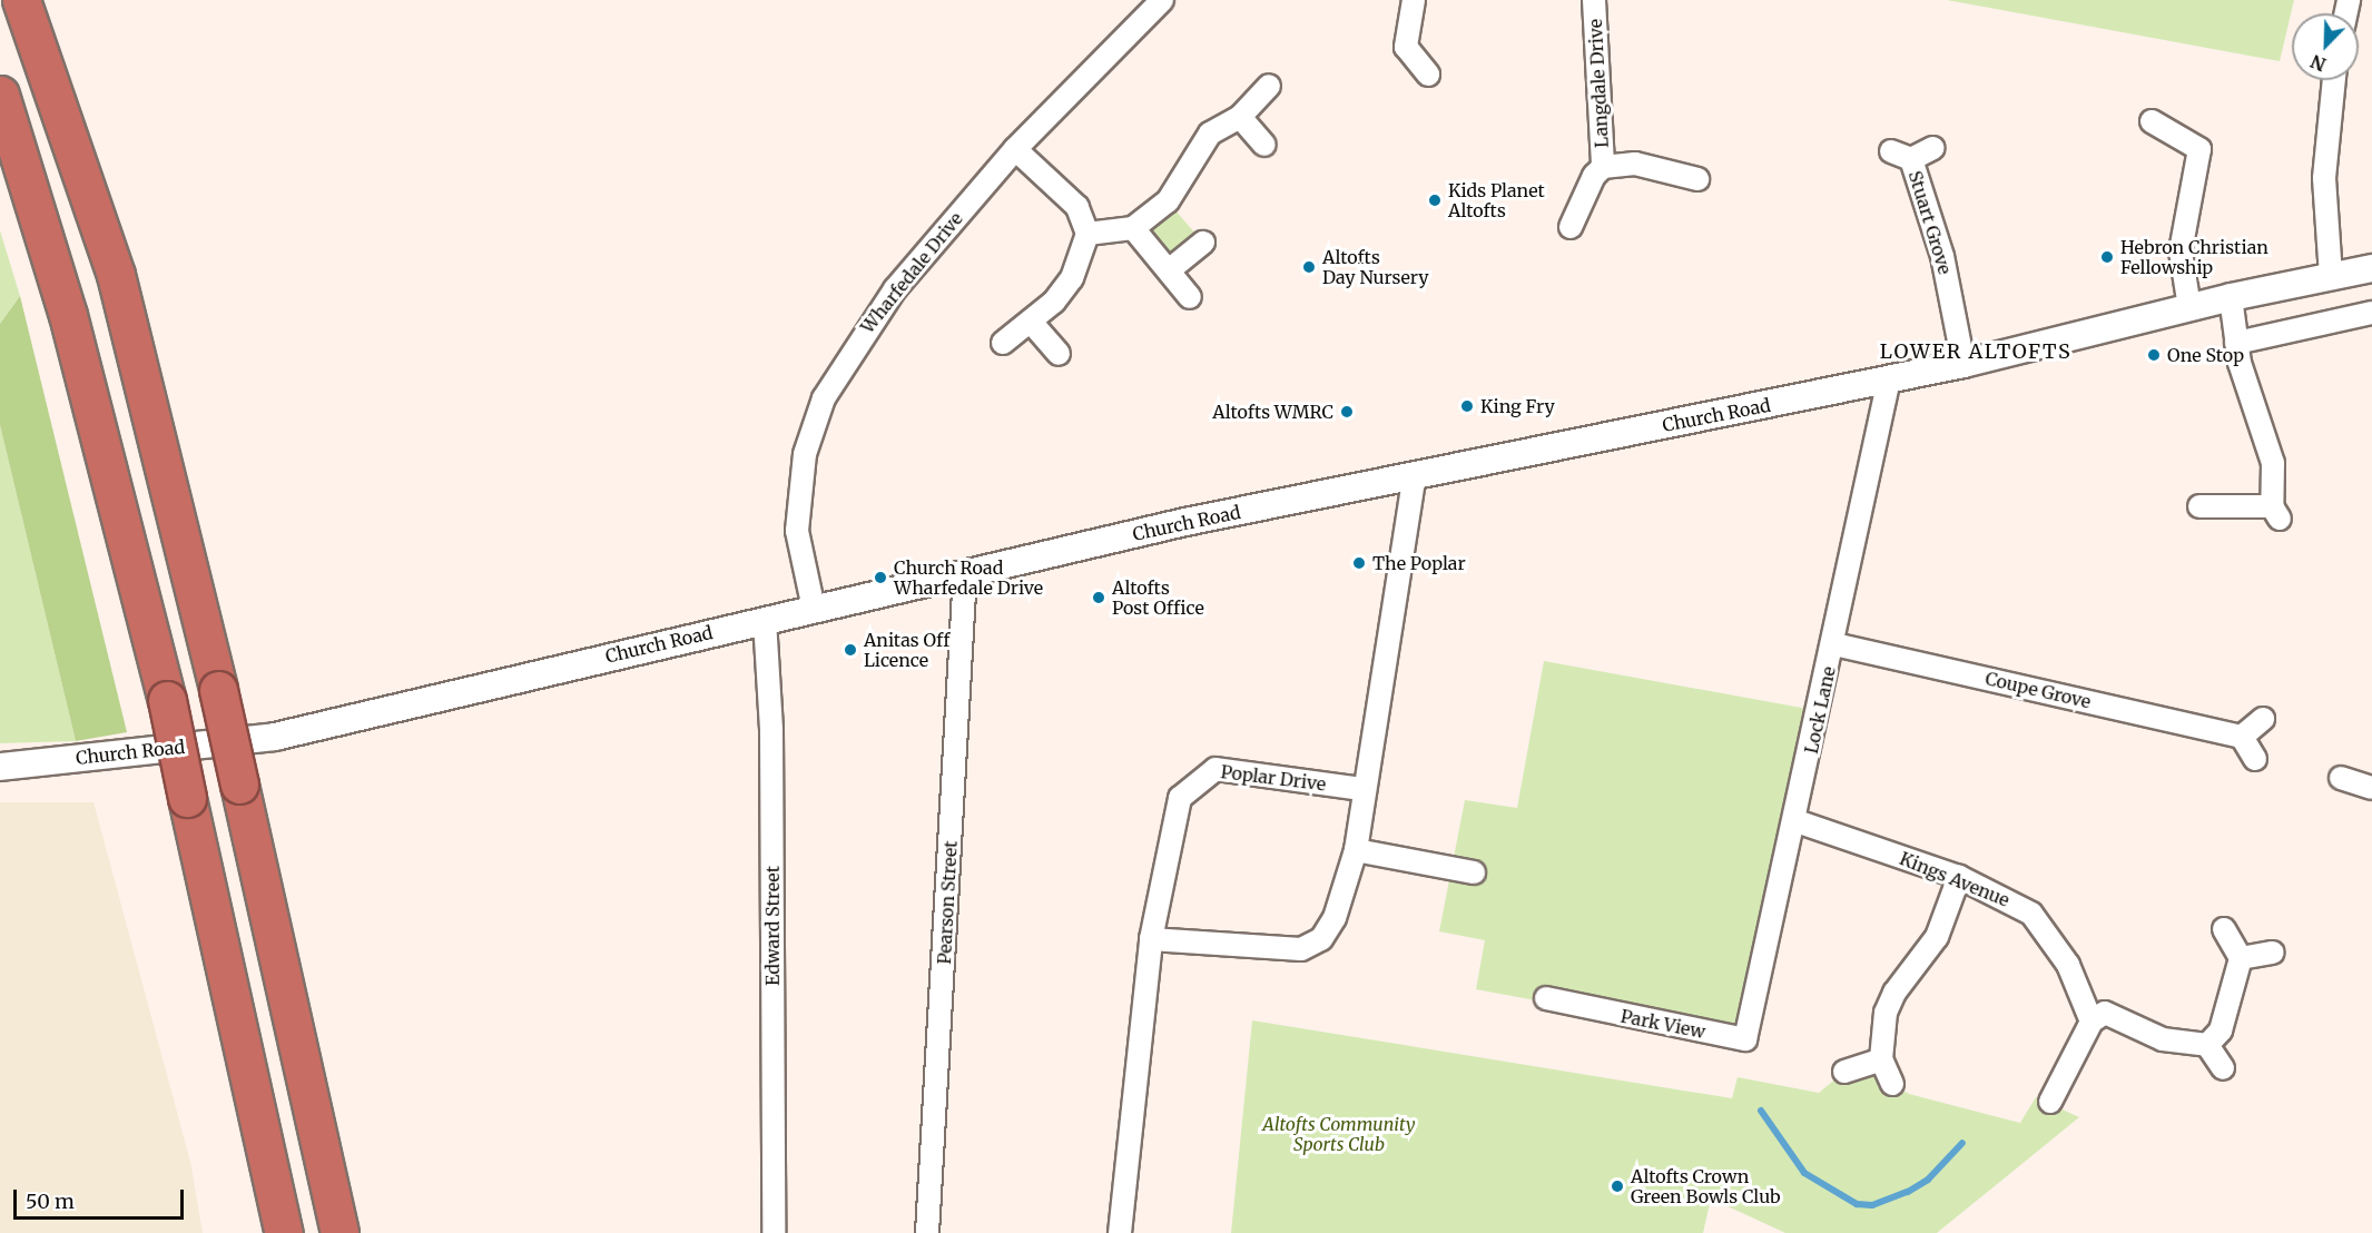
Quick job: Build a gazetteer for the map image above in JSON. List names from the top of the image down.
{
  "streets": {
    "street": [
      "Langdale Drive",
      "Stuart Grove",
      "Wharfedale Drive",
      "Church Road",
      "Coupe Grove",
      "Lock Lane",
      "Poplar Drive",
      "Kings Avenue",
      "Pearson Street",
      "Edward Street",
      "Park View"
    ]
  },
  "crossings": [
    ["Stuart Grove", "Church Road"],
    ["Wharfedale Drive", "Church Road"],
    ["Church Road", "Lock Lane"],
    ["Church Road", "Pearson Street"],
    ["Church Road", "Edward Street"],
    ["Coupe Grove", "Lock Lane"],
    ["Lock Lane", "Kings Avenue"],
    ["Lock Lane", "Park View"]
  ],
  "districts": ["LOWER ALTOFTS"],
  "parks": ["Altofts Community Sports Club"],
  "places": [
    "Kids Planet Altofts",
    "Hebron Christian Fellowship",
    "Altofts Day Nursery",
    "One Stop",
    "King Fry",
    "Altofts WMRC",
    "The Poplar",
    "Church Road Wharfedale Drive",
    "Altofts Post Office",
    "Anitas Off Licence",
    "Altofts Crown Green Bowls Club"
  ],
  "scale_bar": "50 m",
  "north": "bottom left"
}
